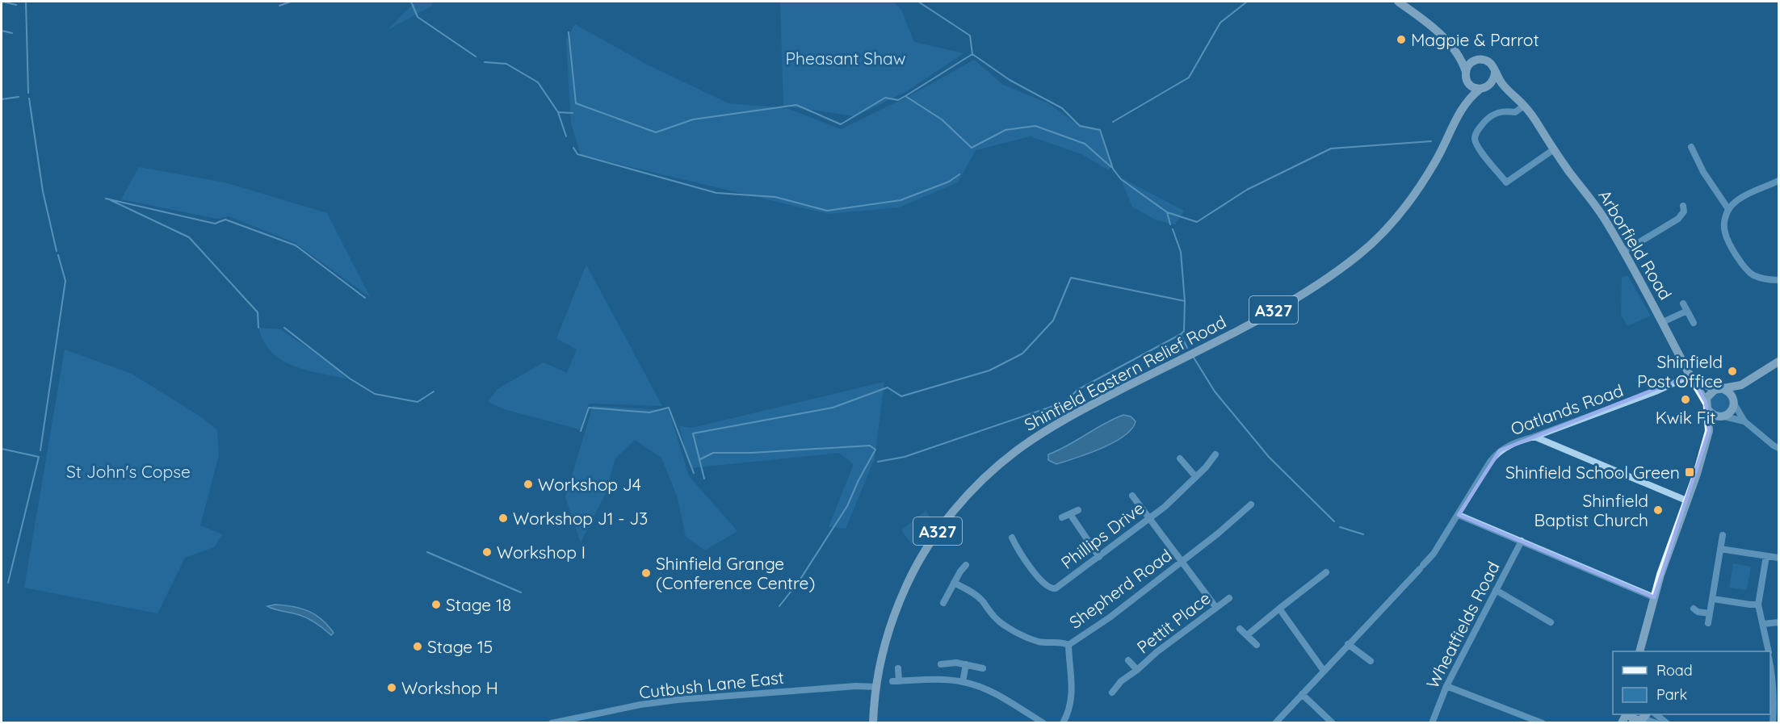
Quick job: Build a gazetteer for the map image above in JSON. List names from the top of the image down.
{
  "streets": {
    "main road": ["Arborfield Road", "A327", "Shinfield Eastern Relief Road"],
    "street": [
      "Oatlands Road",
      "Phillips Drive",
      "Shepherd Road",
      "Pettit Place",
      "Wheatfields Road",
      "Cutbush Lane East"
    ]
  },
  "crossings": [
    ["Arborfield Road", "A327"],
    ["Arborfield Road", "Shinfield Eastern Relief Road"],
    ["Arborfield Road", "Oatlands Road"],
    ["A327", "Shinfield Eastern Relief Road"],
    ["Shinfield Eastern Relief Road", "Cutbush Lane East"]
  ],
  "parks": ["Pheasant Shaw", "St John's Copse"],
  "places": {
    "other": [
      "Magpie & Parrot",
      "Shinfield Post Office",
      "Kwik Fit",
      "Workshop J4",
      "Shinfield Baptist Church",
      "Workshop J1 - J3",
      "Workshop I",
      "Shinfield Grange (Conference Centre)",
      "Stage 18",
      "Stage 15",
      "Workshop H"
    ],
    "transit": ["Shinfield School Green"]
  },
  "legend": ["Road", "Park"]
}
